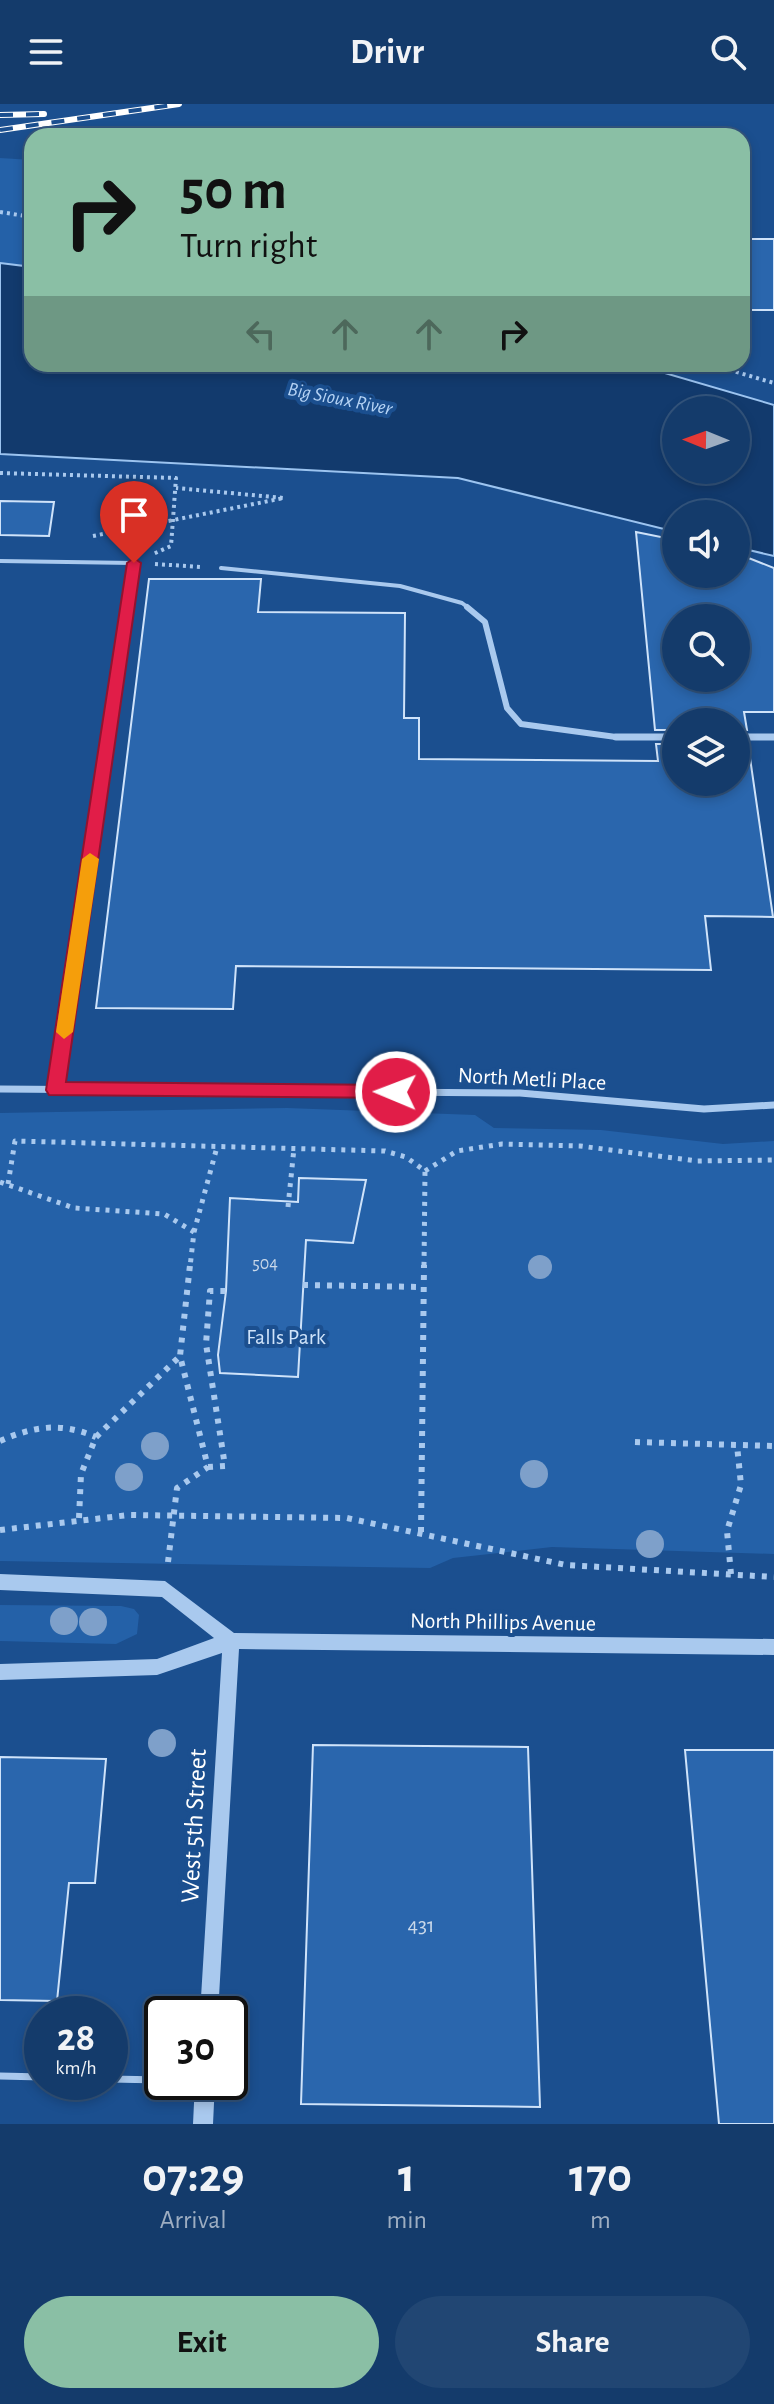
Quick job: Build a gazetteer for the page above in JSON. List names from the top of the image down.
{
  "streets": {
    "street": ["North Metli Place", "North Phillips Avenue", "West 5th Street"]
  },
  "crossings": [
    ["North Phillips Avenue", "West 5th Street"]
  ],
  "water": ["Big Sioux River"],
  "parks": ["Falls Park"],
  "house_numbers": ["504", "431"],
  "north": "left",
  "page": {
    "header": "Drivr",
    "turn": ["50 m", "Turn right"],
    "speed": "28 km/h",
    "limit": "30",
    "eta": [
      "07:29",
      "Arrival",
      "1",
      "min",
      "170",
      "m"
    ],
    "buttons": ["Exit", "Share"]
  }
}
